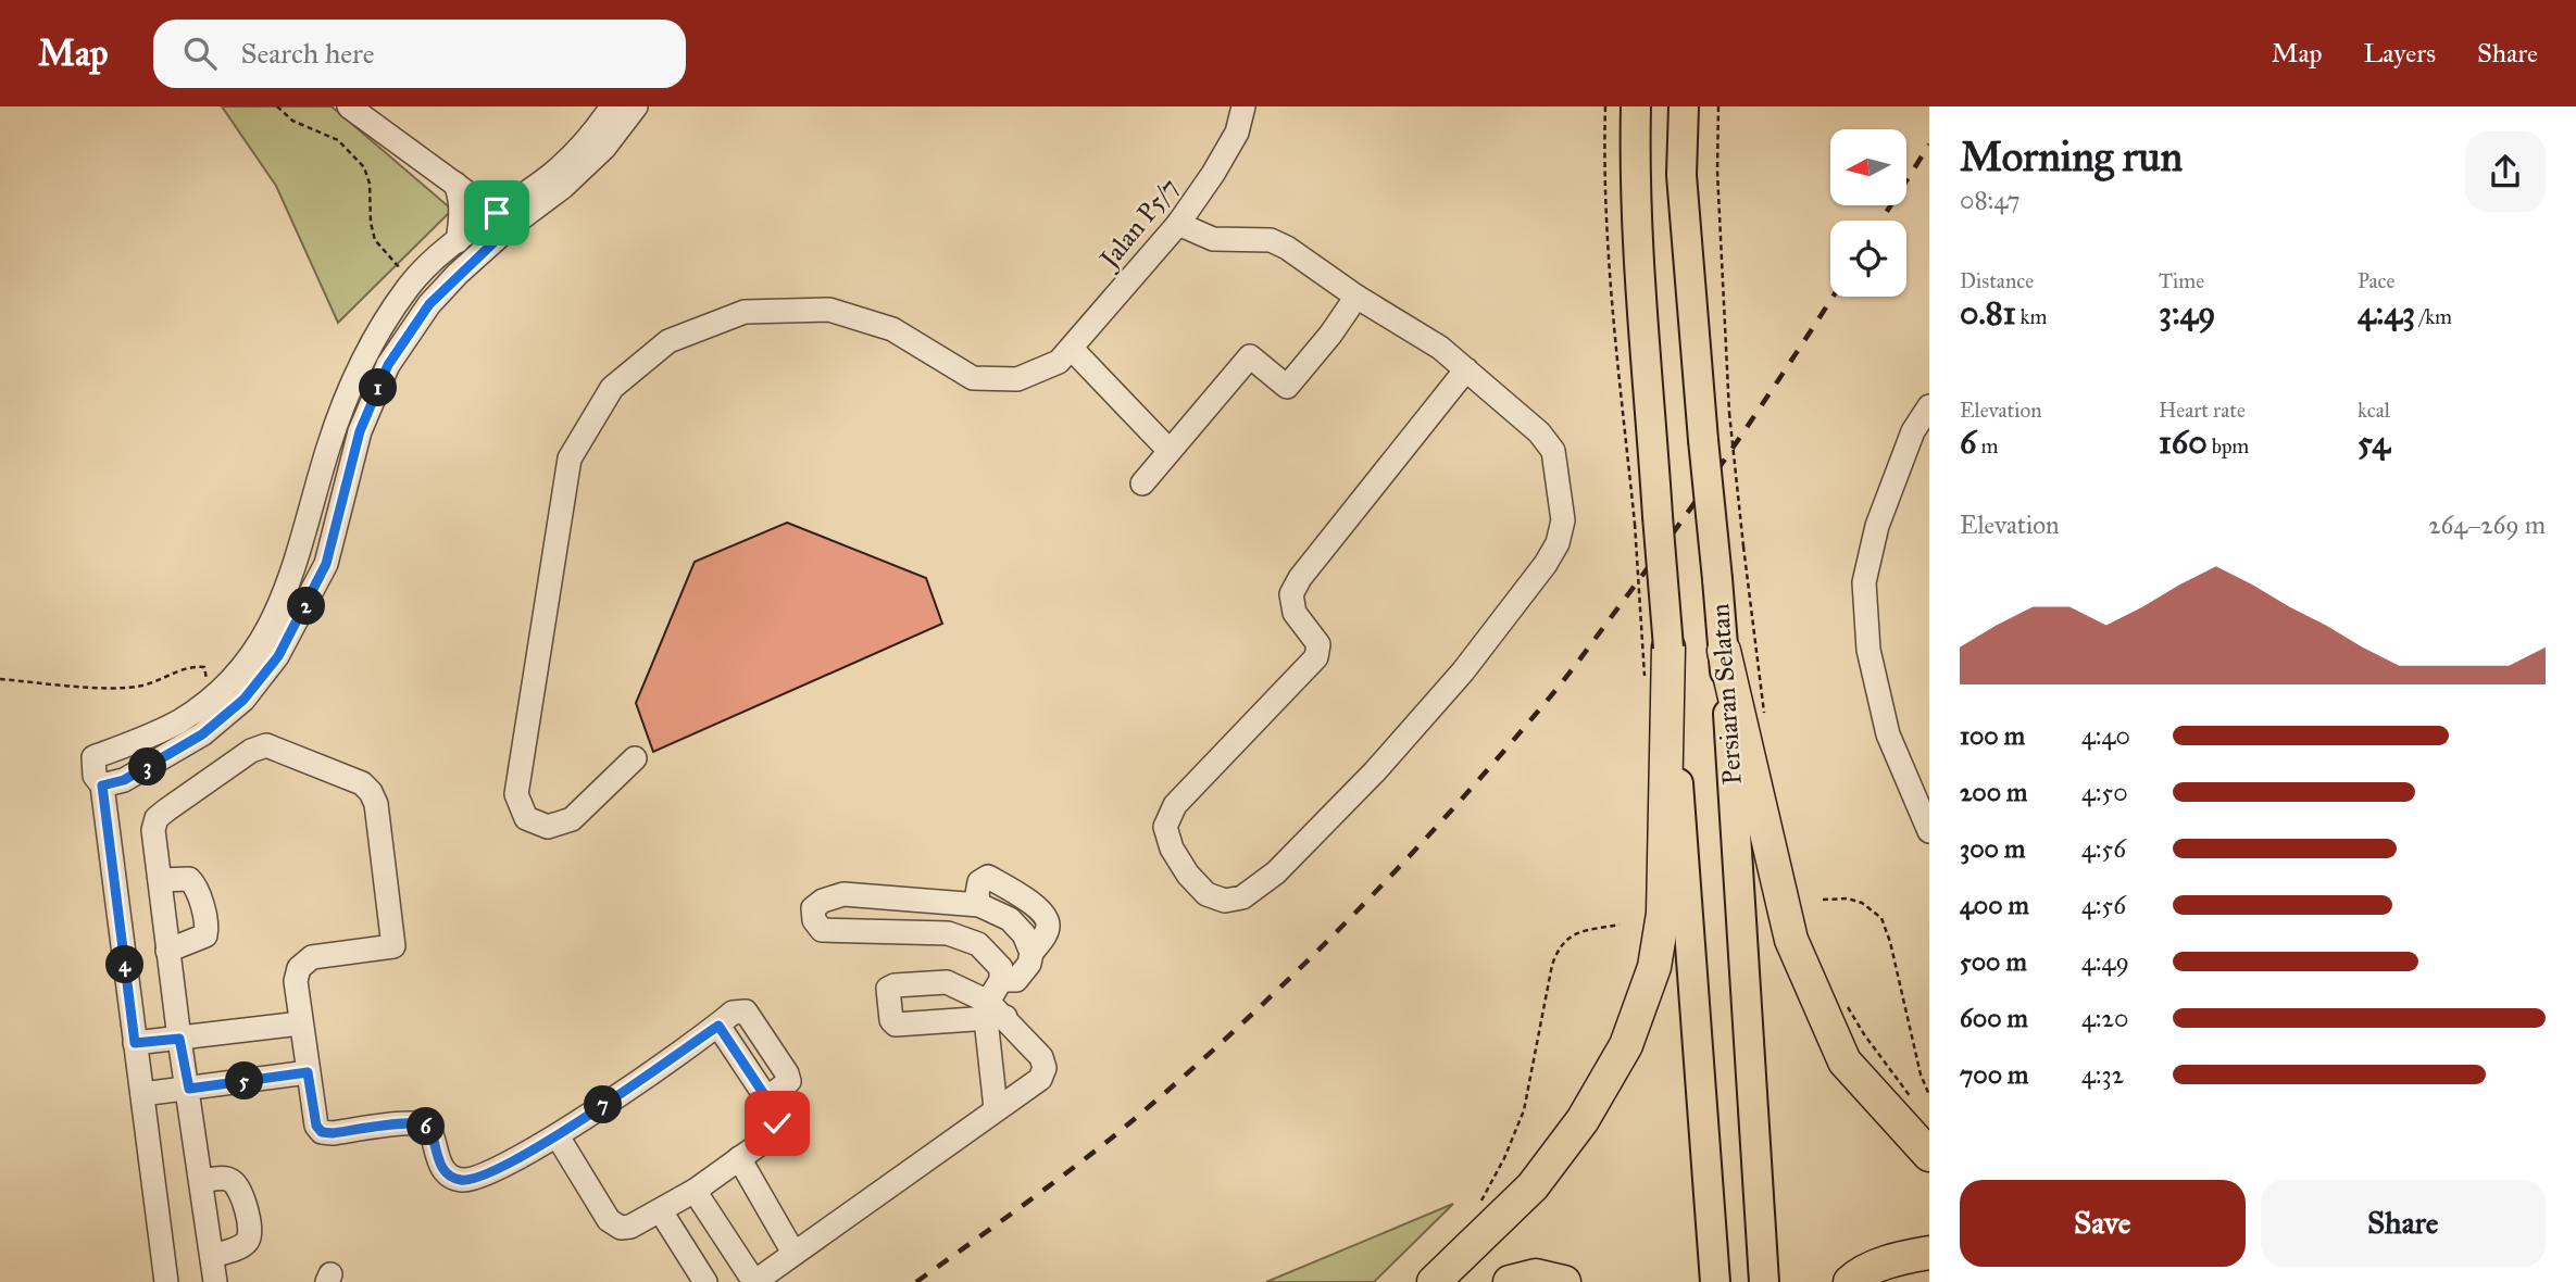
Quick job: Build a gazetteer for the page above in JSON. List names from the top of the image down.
{
  "streets": {
    "main road": ["Persiaran Selatan"],
    "street": ["Jalan P5/7"]
  },
  "north": "left",
  "page": {
    "header": "Map",
    "search": "Search here",
    "nav": ["Map", "Layers", "Share"],
    "heading": ["Morning run", "08:47"],
    "stats": [
      ["Distance", "0.81 km"],
      ["Time", "3:49"],
      ["Pace", "4:43 /km"],
      ["Elevation", "6 m"],
      ["Heart rate", "160 bpm"],
      ["kcal", "54"]
    ],
    "pins": [
      "1",
      "2",
      "3",
      "4",
      "5",
      "7",
      "6"
    ],
    "chart": ["Elevation", "264–269 m"],
    "list": [
      {
        "name": "100 m",
        "note": "4:40"
      },
      {
        "name": "200 m",
        "note": "4:50"
      },
      {
        "name": "300 m",
        "note": "4:56"
      },
      {
        "name": "400 m",
        "note": "4:56"
      },
      {
        "name": "500 m",
        "note": "4:49"
      },
      {
        "name": "600 m",
        "note": "4:20"
      },
      {
        "name": "700 m",
        "note": "4:32"
      }
    ],
    "buttons": ["Save", "Share"]
  }
}
